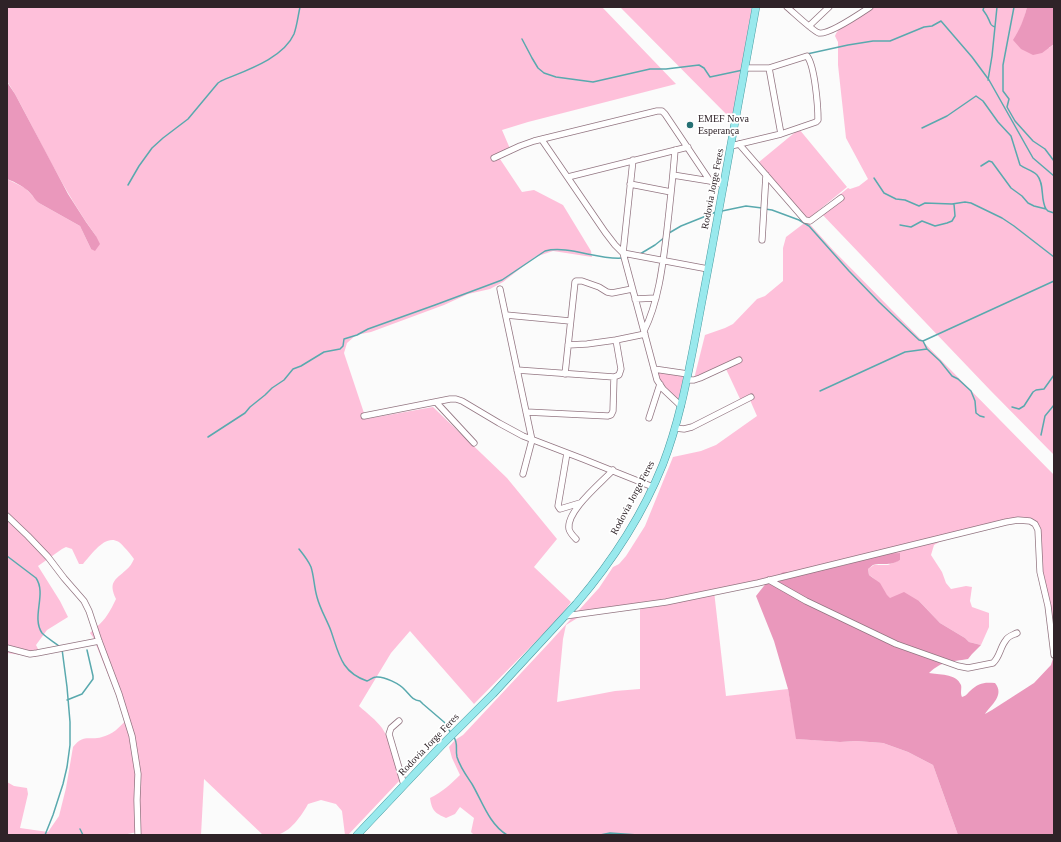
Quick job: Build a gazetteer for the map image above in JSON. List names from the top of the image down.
{
  "streets": {
    "main road": ["Rodovia Jorge Feres"]
  },
  "places": ["EMEF Nova Esperança"]
}
